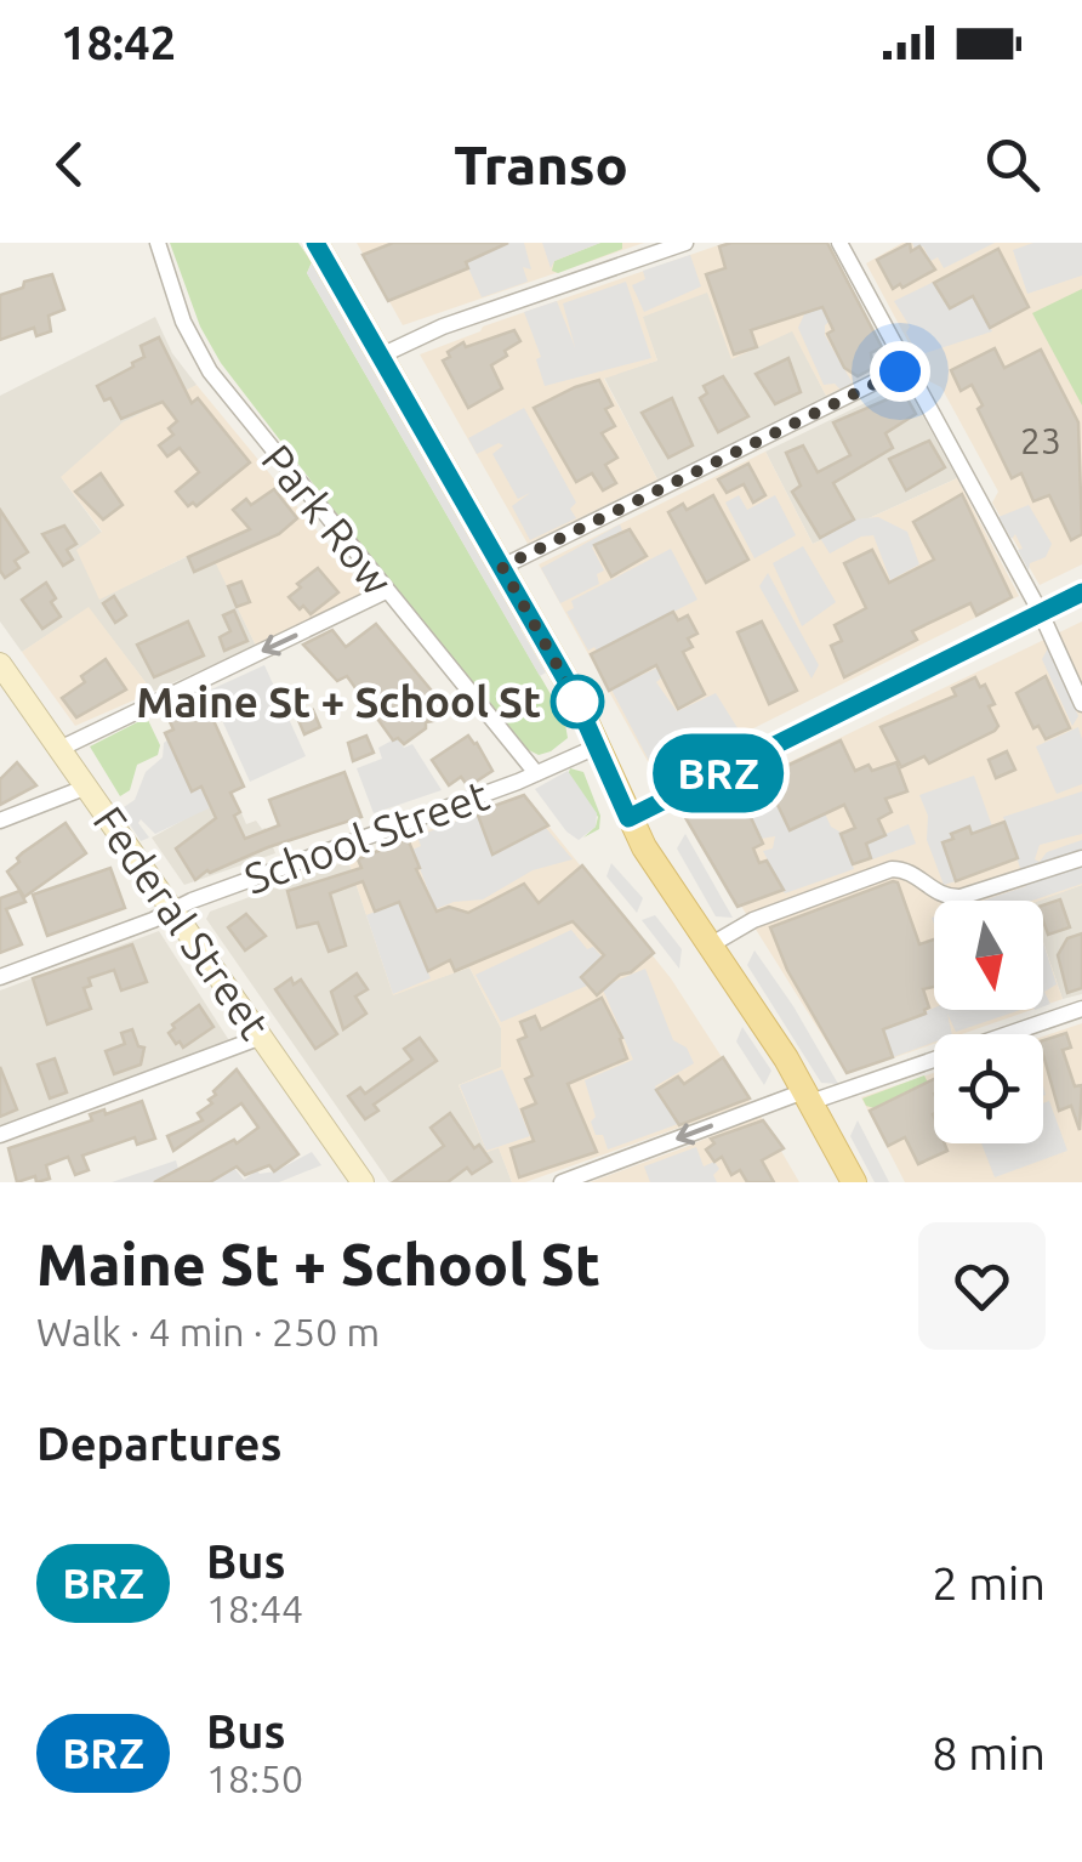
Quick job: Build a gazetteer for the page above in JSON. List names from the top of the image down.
{
  "streets": {
    "street": ["Park Row", "School Street", "Federal Street"]
  },
  "crossings": [
    ["Park Row", "School Street"],
    ["School Street", "Federal Street"]
  ],
  "places": ["Maine St + School St"],
  "lines": ["bus line BRZ"],
  "house_numbers": ["23"],
  "north": "bottom",
  "page": {
    "status": "18:42",
    "header": "Transo",
    "on_map": "BRZ",
    "heading": [
      ["Maine St + School St", "Walk · 4 min · 250 m"],
      "Departures"
    ],
    "list": [
      {
        "mark": "BRZ",
        "name": "Bus",
        "note": "18:44",
        "value": "2 min"
      },
      {
        "mark": "BRZ",
        "name": "Bus",
        "note": "18:50",
        "value": "8 min"
      }
    ]
  }
}
